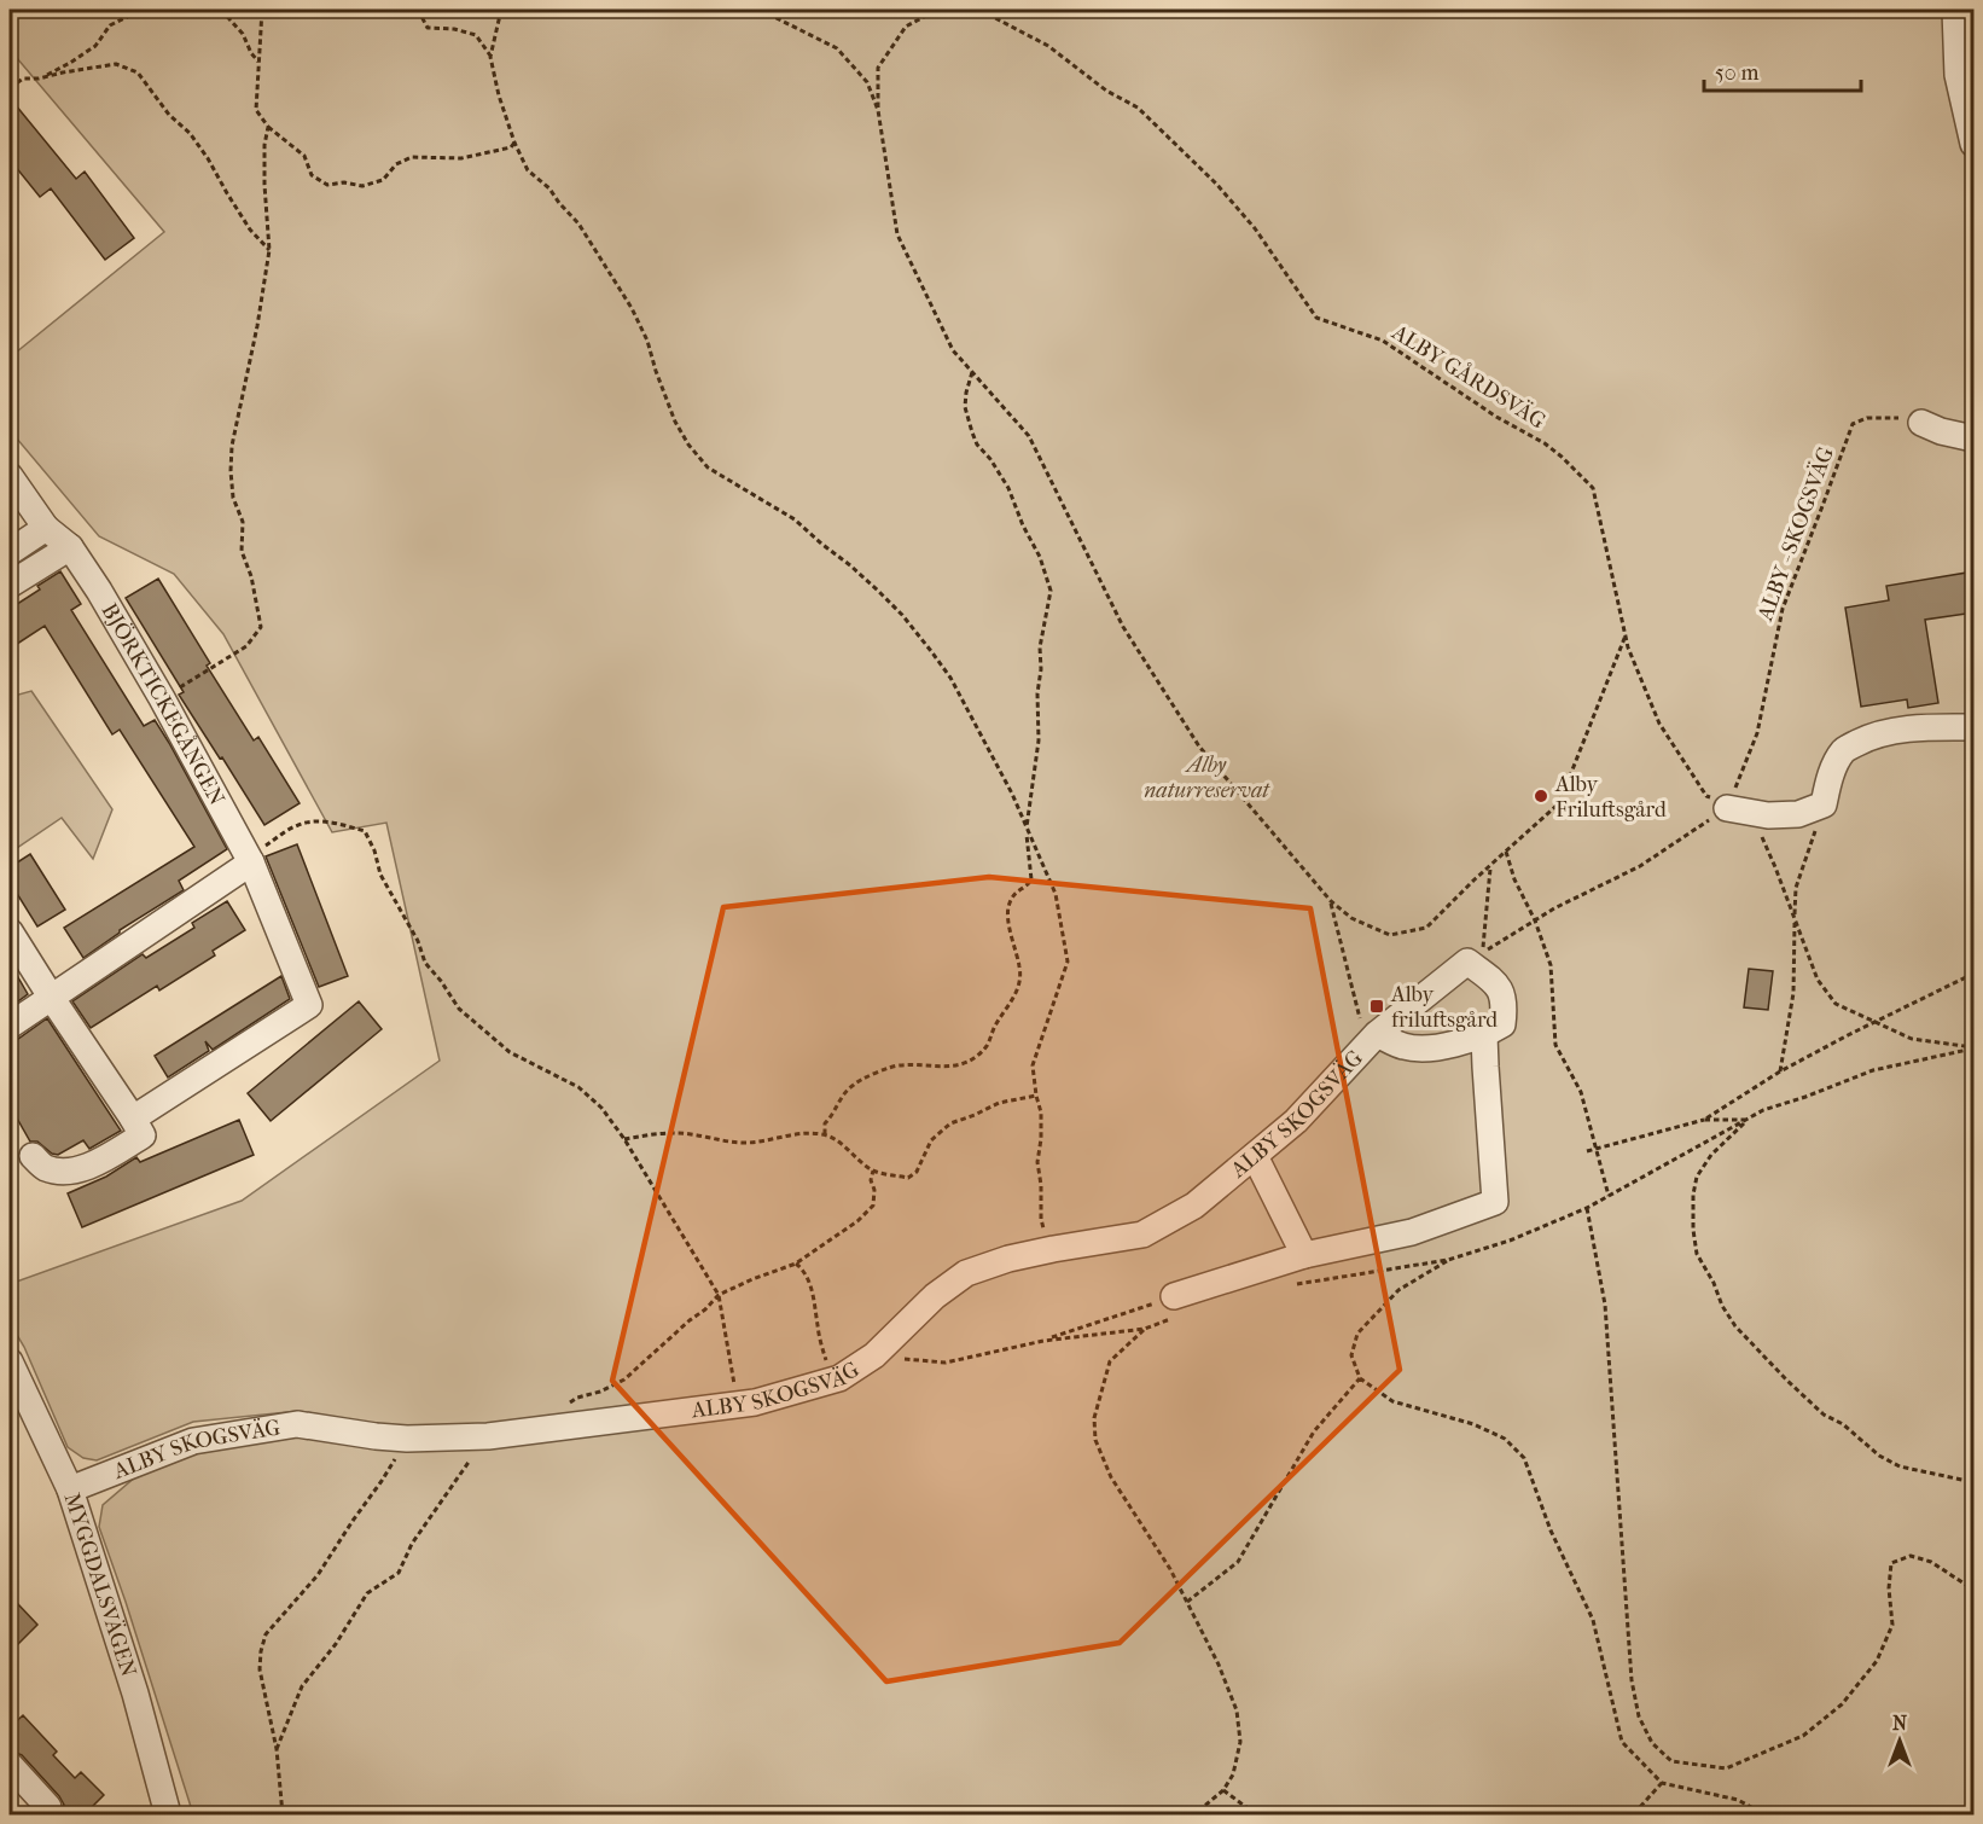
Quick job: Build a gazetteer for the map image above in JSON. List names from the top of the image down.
{
  "streets": {
    "street": ["BJÖRKTICKEGÅNGEN", "ALBY SKOGSVÄG", "MYGGDALSVÄGEN"],
    "path": ["ALBY GÅRDSVÄG", "ALBY - SKOGSVÄG"]
  },
  "crossings": [
    ["ALBY GÅRDSVÄG", "ALBY - SKOGSVÄG"],
    ["ALBY SKOGSVÄG", "MYGGDALSVÄGEN"]
  ],
  "parks": ["Alby naturreservat"],
  "places": {
    "other": ["Alby Friluftsgård"],
    "transit": ["Alby friluftsgård"]
  },
  "scale_bar": "50 m",
  "north": "top"
}
